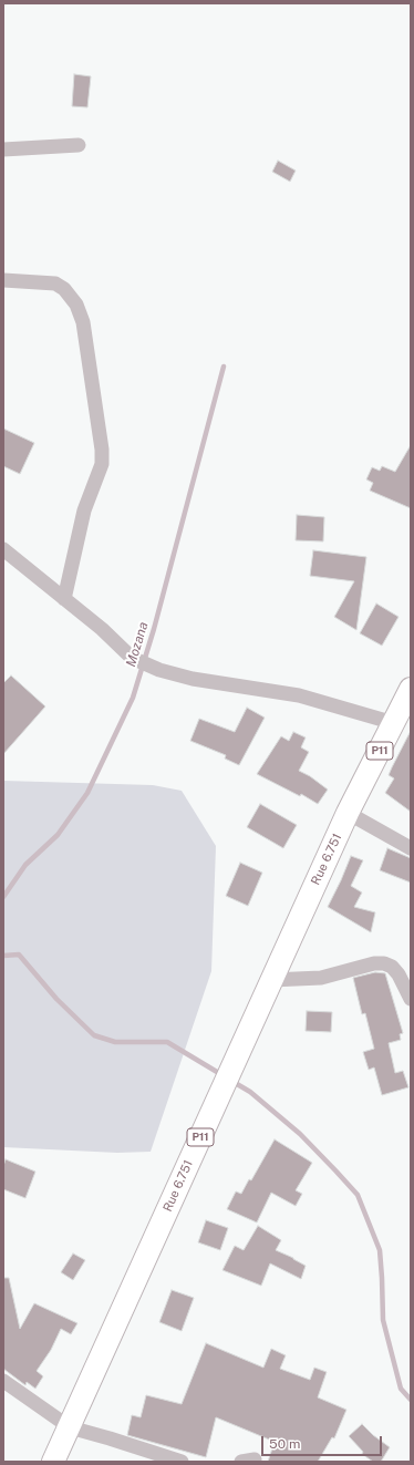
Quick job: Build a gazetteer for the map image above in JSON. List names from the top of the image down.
{
  "streets": {
    "main road": ["P11", "Rue 6.751"]
  },
  "crossings": [
    ["P11", "Rue 6.751"]
  ],
  "water": ["Mozana"],
  "scale_bar": "50 m"
}
